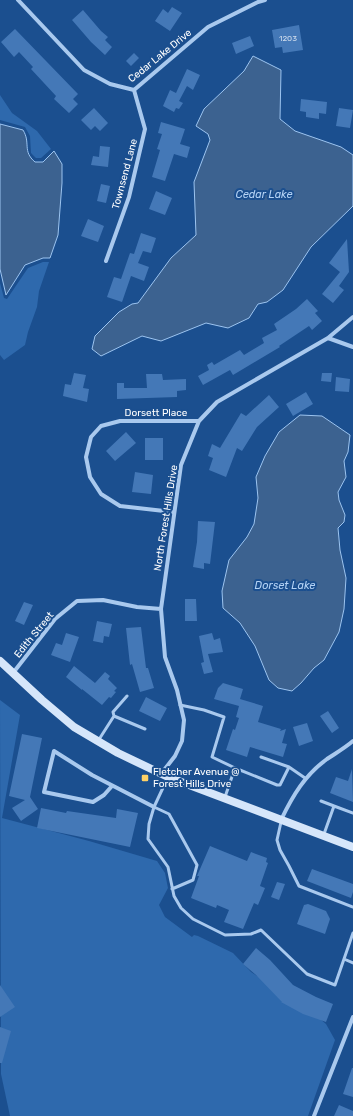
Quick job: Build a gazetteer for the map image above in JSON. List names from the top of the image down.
{
  "streets": {
    "street": [
      "Cedar Lake Drive",
      "Townsend Lane",
      "Dorsett Place",
      "North Forest Hills Drive",
      "Edith Street"
    ]
  },
  "crossings": [
    ["Cedar Lake Drive", "Townsend Lane"],
    ["Dorsett Place", "North Forest Hills Drive"],
    ["North Forest Hills Drive", "Edith Street"]
  ],
  "water": ["Cedar Lake", "Dorset Lake"],
  "places": {
    "transit": ["Fletcher Avenue @ Forest Hills Drive"]
  },
  "house_numbers": ["1203"]
}
